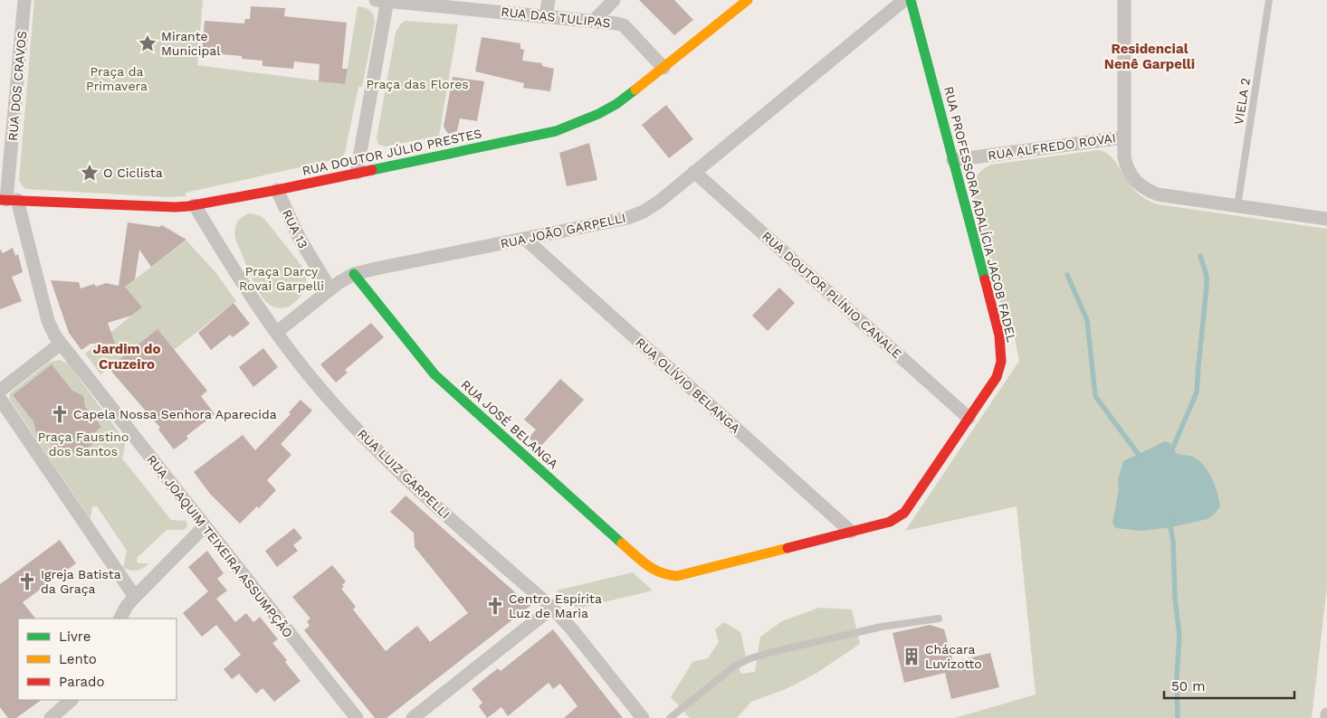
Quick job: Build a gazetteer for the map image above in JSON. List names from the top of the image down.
{
  "streets": {
    "street": [
      "RUA DAS TULIPAS",
      "RUA DOS CRAVOS",
      "RUA ALFREDO ROVAI",
      "RUA DOUTOR JÚLIO PRESTES",
      "RUA PROFESSORA ADALÍCIA JACOB FADEL",
      "RUA 13",
      "RUA JOÃO GARPELLI",
      "RUA DOUTOR PLÍNIO CANALE",
      "RUA OLÍVIO BELANGA",
      "RUA JOSÉ BELANGA",
      "RUA LUIZ GARPELLI",
      "RUA JOAQUIM TEIXEIRA ASSUMPÇÃO"
    ],
    "lane": ["VIELA 2"]
  },
  "crossings": [
    ["RUA DAS TULIPAS", "RUA DOUTOR JÚLIO PRESTES"],
    ["RUA DOS CRAVOS", "RUA DOUTOR JÚLIO PRESTES"],
    ["RUA DOS CRAVOS", "RUA JOAQUIM TEIXEIRA ASSUMPÇÃO"],
    ["RUA ALFREDO ROVAI", "RUA PROFESSORA ADALÍCIA JACOB FADEL"],
    ["RUA DOUTOR JÚLIO PRESTES", "RUA 13"],
    ["RUA DOUTOR JÚLIO PRESTES", "RUA LUIZ GARPELLI"],
    ["RUA DOUTOR JÚLIO PRESTES", "RUA JOAQUIM TEIXEIRA ASSUMPÇÃO"],
    ["RUA PROFESSORA ADALÍCIA JACOB FADEL", "RUA DOUTOR PLÍNIO CANALE"],
    ["RUA PROFESSORA ADALÍCIA JACOB FADEL", "RUA OLÍVIO BELANGA"],
    ["RUA PROFESSORA ADALÍCIA JACOB FADEL", "RUA JOSÉ BELANGA"],
    ["RUA 13", "RUA JOÃO GARPELLI"],
    ["RUA JOÃO GARPELLI", "RUA DOUTOR PLÍNIO CANALE"],
    ["RUA JOÃO GARPELLI", "RUA OLÍVIO BELANGA"],
    ["RUA JOÃO GARPELLI", "RUA JOSÉ BELANGA"],
    ["RUA JOÃO GARPELLI", "RUA LUIZ GARPELLI"]
  ],
  "districts": ["Residencial Nenê Garpelli", "Jardim do Cruzeiro"],
  "parks": [
    "Praça da Primavera",
    "Praça das Flores",
    "Praça Darcy Rovai Garpelli",
    "Praça Faustino dos Santos"
  ],
  "places": {
    "place": ["Mirante Municipal", "O Ciclista"],
    "church": ["Capela Nossa Senhora Aparecida", "Igreja Batista da Graça", "Centro Espírita Luz de Maria"],
    "building": ["Chácara Luvizotto"]
  },
  "legend": ["Livre", "Lento", "Parado"],
  "scale_bar": "50 m"
}
